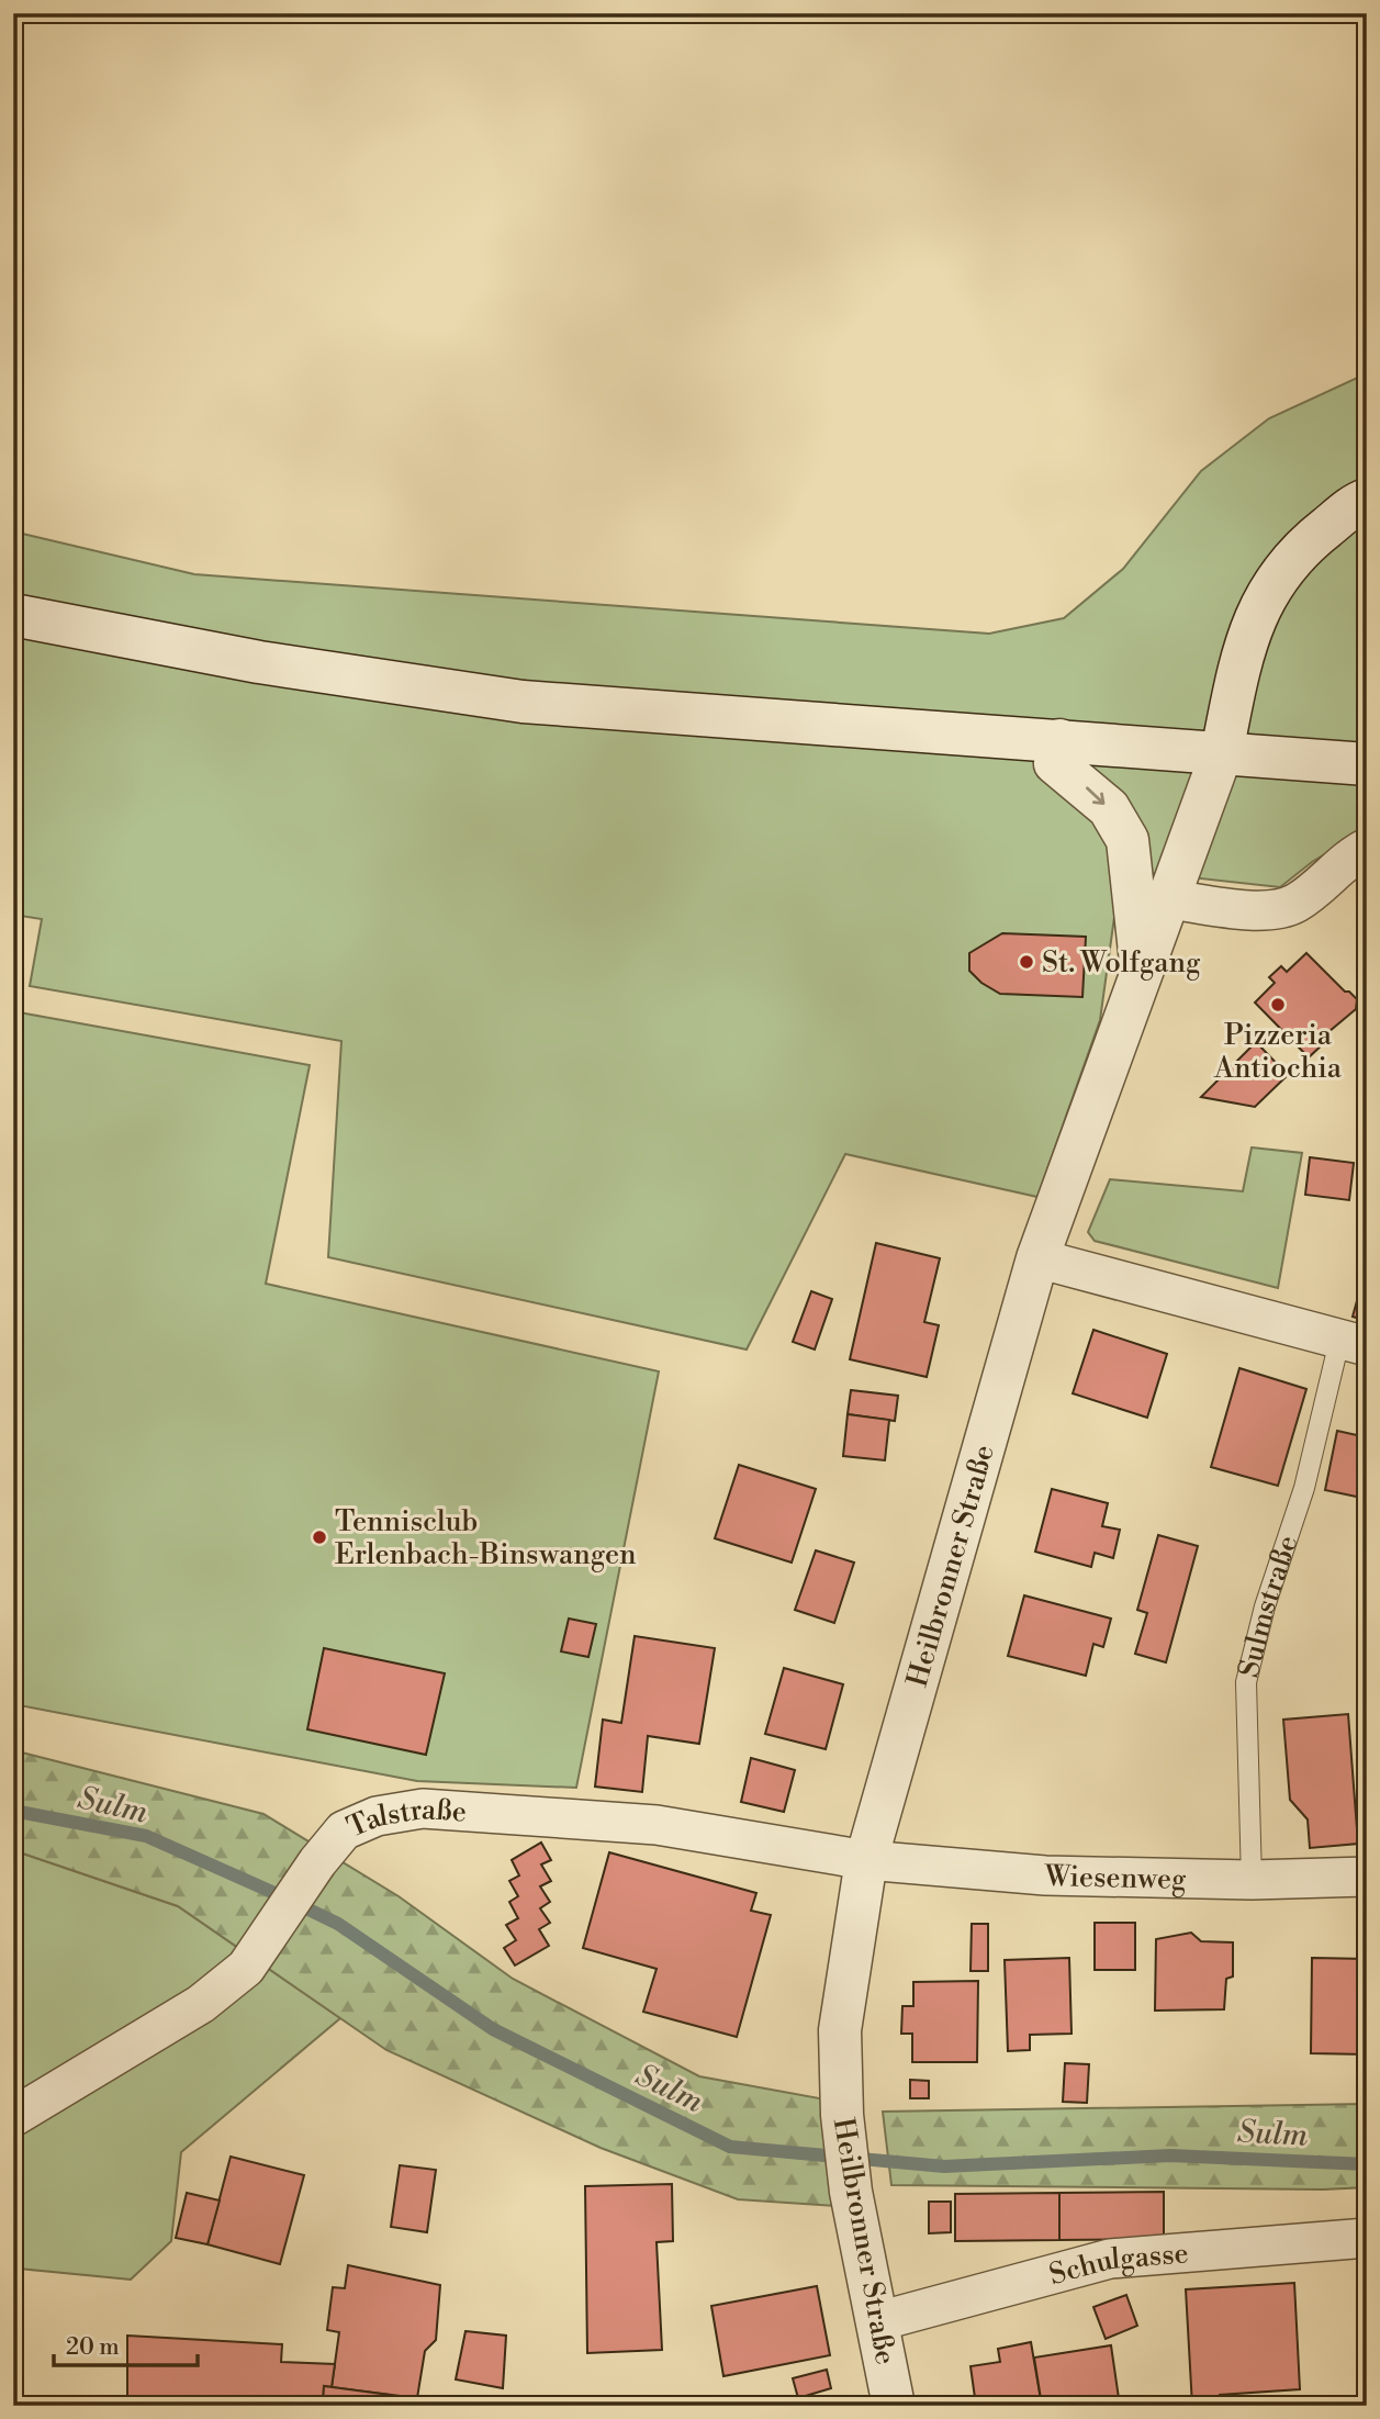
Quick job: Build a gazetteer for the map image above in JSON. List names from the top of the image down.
{
  "streets": {
    "street": [
      "Heilbronner Straße",
      "Sulmstraße",
      "Talstraße",
      "Wiesenweg",
      "Schulgasse"
    ]
  },
  "crossings": [
    ["Heilbronner Straße", "Sulmstraße"],
    ["Heilbronner Straße", "Talstraße"],
    ["Heilbronner Straße", "Wiesenweg"],
    ["Heilbronner Straße", "Schulgasse"],
    ["Sulmstraße", "Wiesenweg"],
    ["Talstraße", "Wiesenweg"]
  ],
  "water": ["Sulm"],
  "places": ["St. Wolfgang", "Pizzeria Antiochia", "Tennisclub Erlenbach-Binswangen"],
  "scale_bar": "20 m"
}
